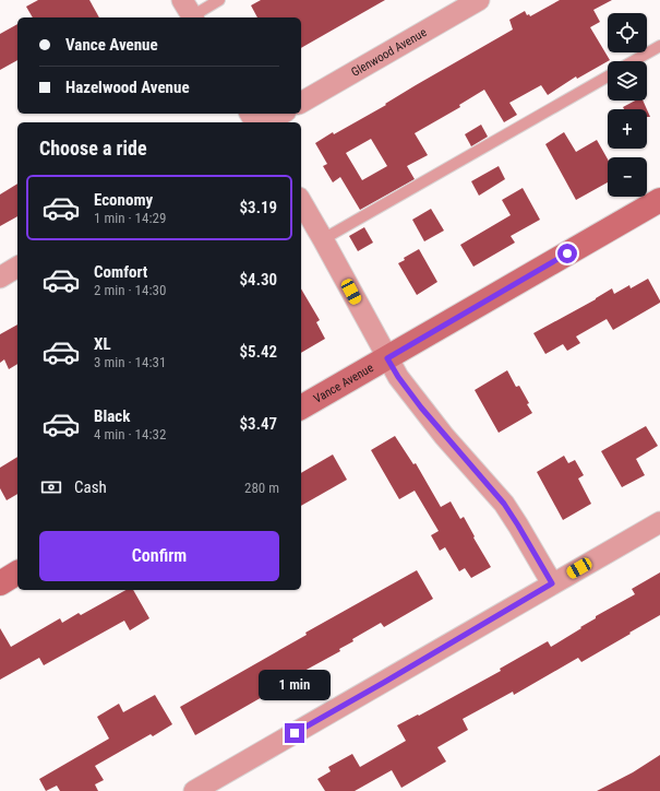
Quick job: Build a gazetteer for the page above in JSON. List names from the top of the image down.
{
  "streets": {
    "street": ["Glenwood Avenue", "Vance Avenue"]
  },
  "page": {
    "map_buttons": ["+", "−"],
    "banner": ["Vance Avenue", "Hazelwood Avenue"],
    "heading": "Choose a ride",
    "list": [
      {
        "name": "Economy",
        "note": "1 min · 14:29",
        "value": "$3.19"
      },
      {
        "name": "Comfort",
        "note": "2 min · 14:30",
        "value": "$4.30"
      },
      {
        "name": "XL",
        "note": "3 min · 14:31",
        "value": "$5.42"
      },
      {
        "name": "Black",
        "note": "4 min · 14:32",
        "value": "$3.47"
      }
    ],
    "pay": ["Cash", "280 m"],
    "buttons": "Confirm",
    "bubble": "1 min"
  }
}
